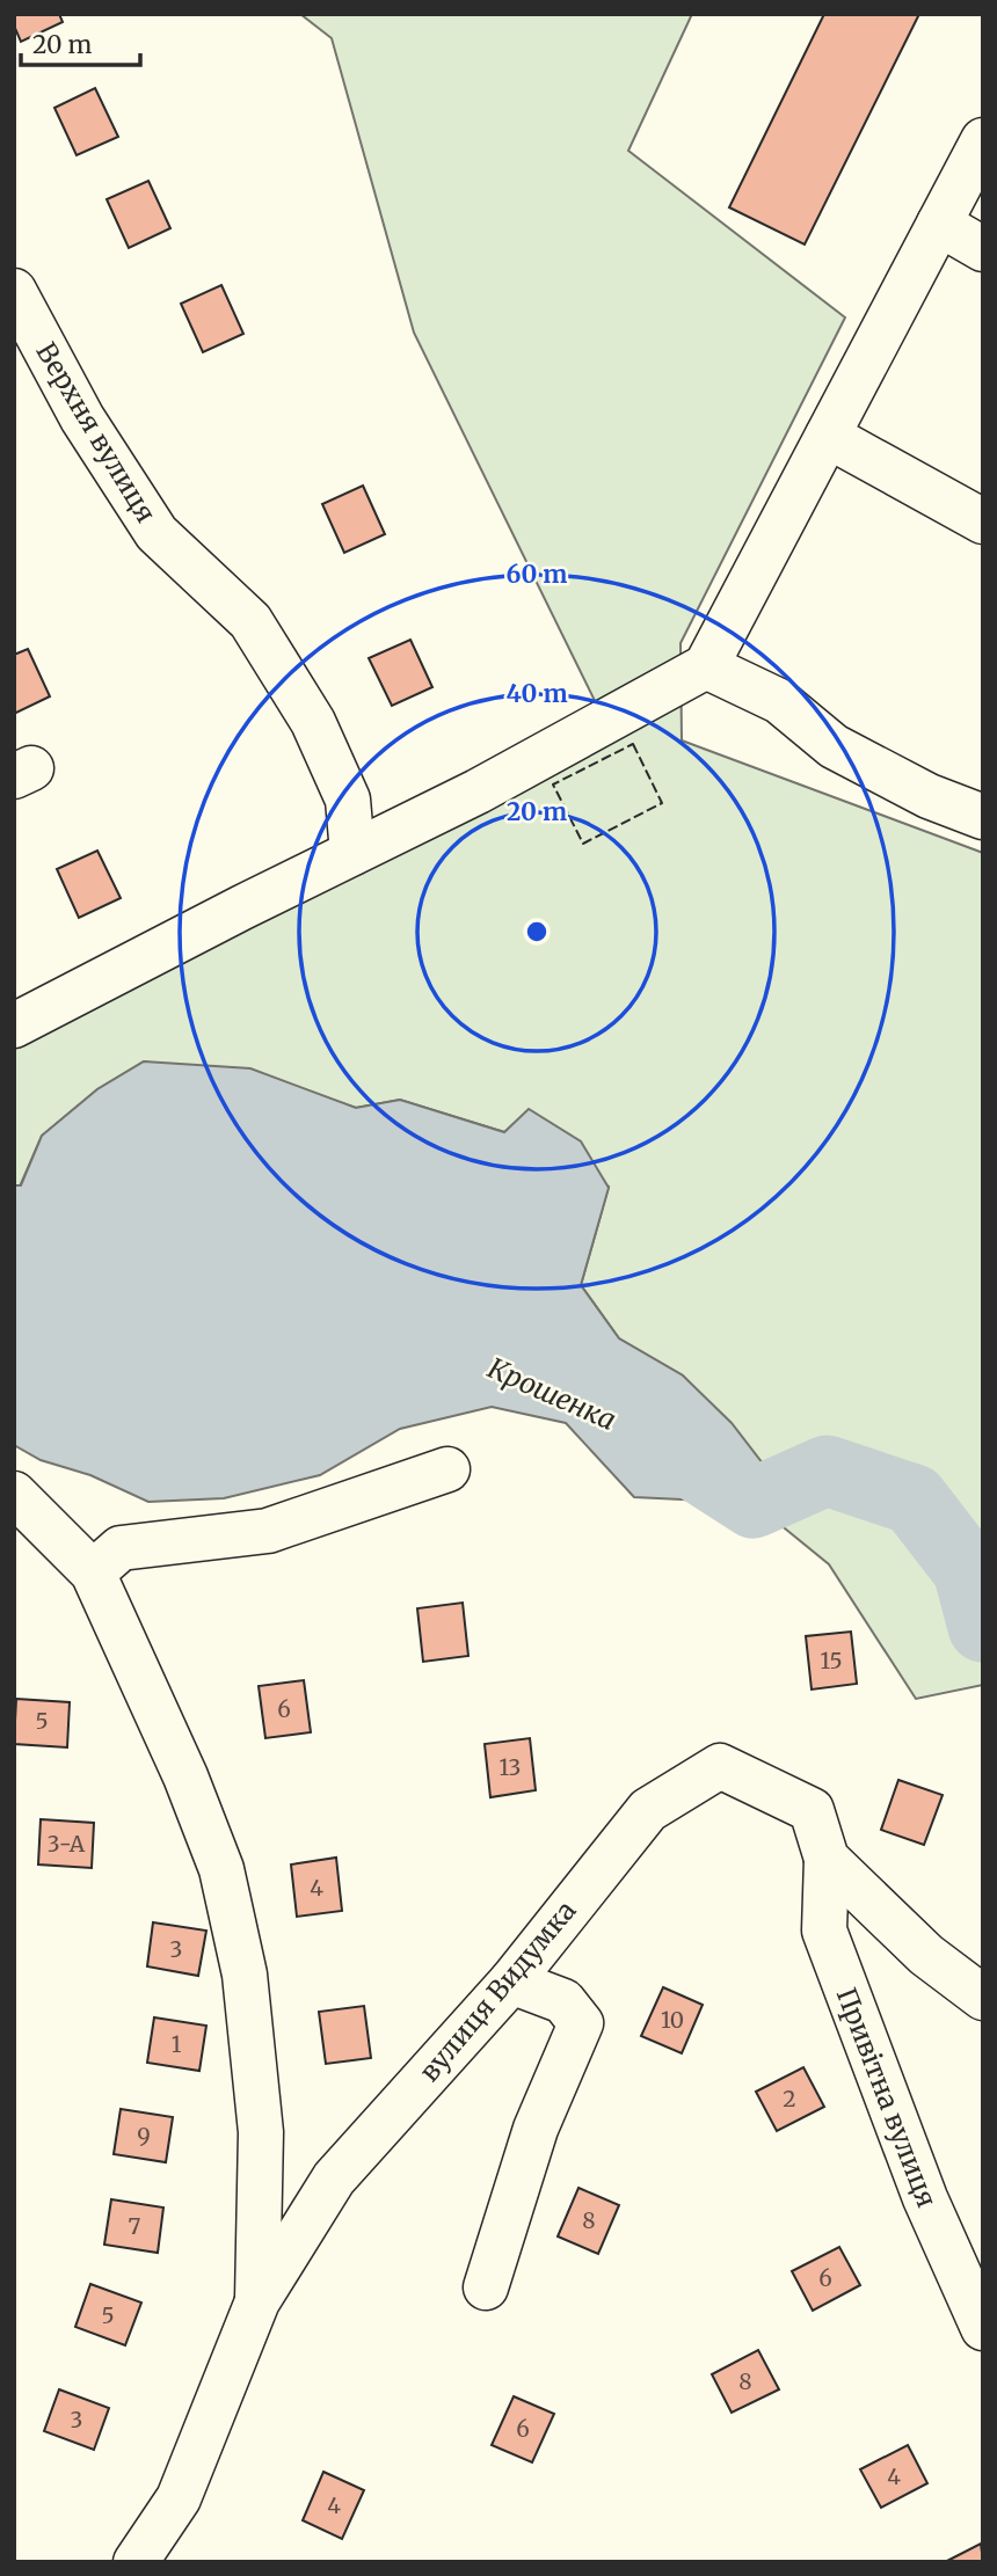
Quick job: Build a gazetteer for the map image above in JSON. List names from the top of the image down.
{
  "streets": {
    "street": ["Верхня вулиця", "вулиця Видумка", "Привітна вулиця"]
  },
  "crossings": [
    ["вулиця Видумка", "Привітна вулиця"]
  ],
  "water": ["Крошенка"],
  "house_numbers": [
    "15",
    "6",
    "5",
    "13",
    "3-А",
    "4",
    "3",
    "10",
    "1",
    "2",
    "9",
    "8",
    "7",
    "6",
    "5",
    "8",
    "3",
    "6",
    "4",
    "4"
  ],
  "scale_bar": "20 m",
  "rings": ["60 m", "40 m", "20 m"]
}
